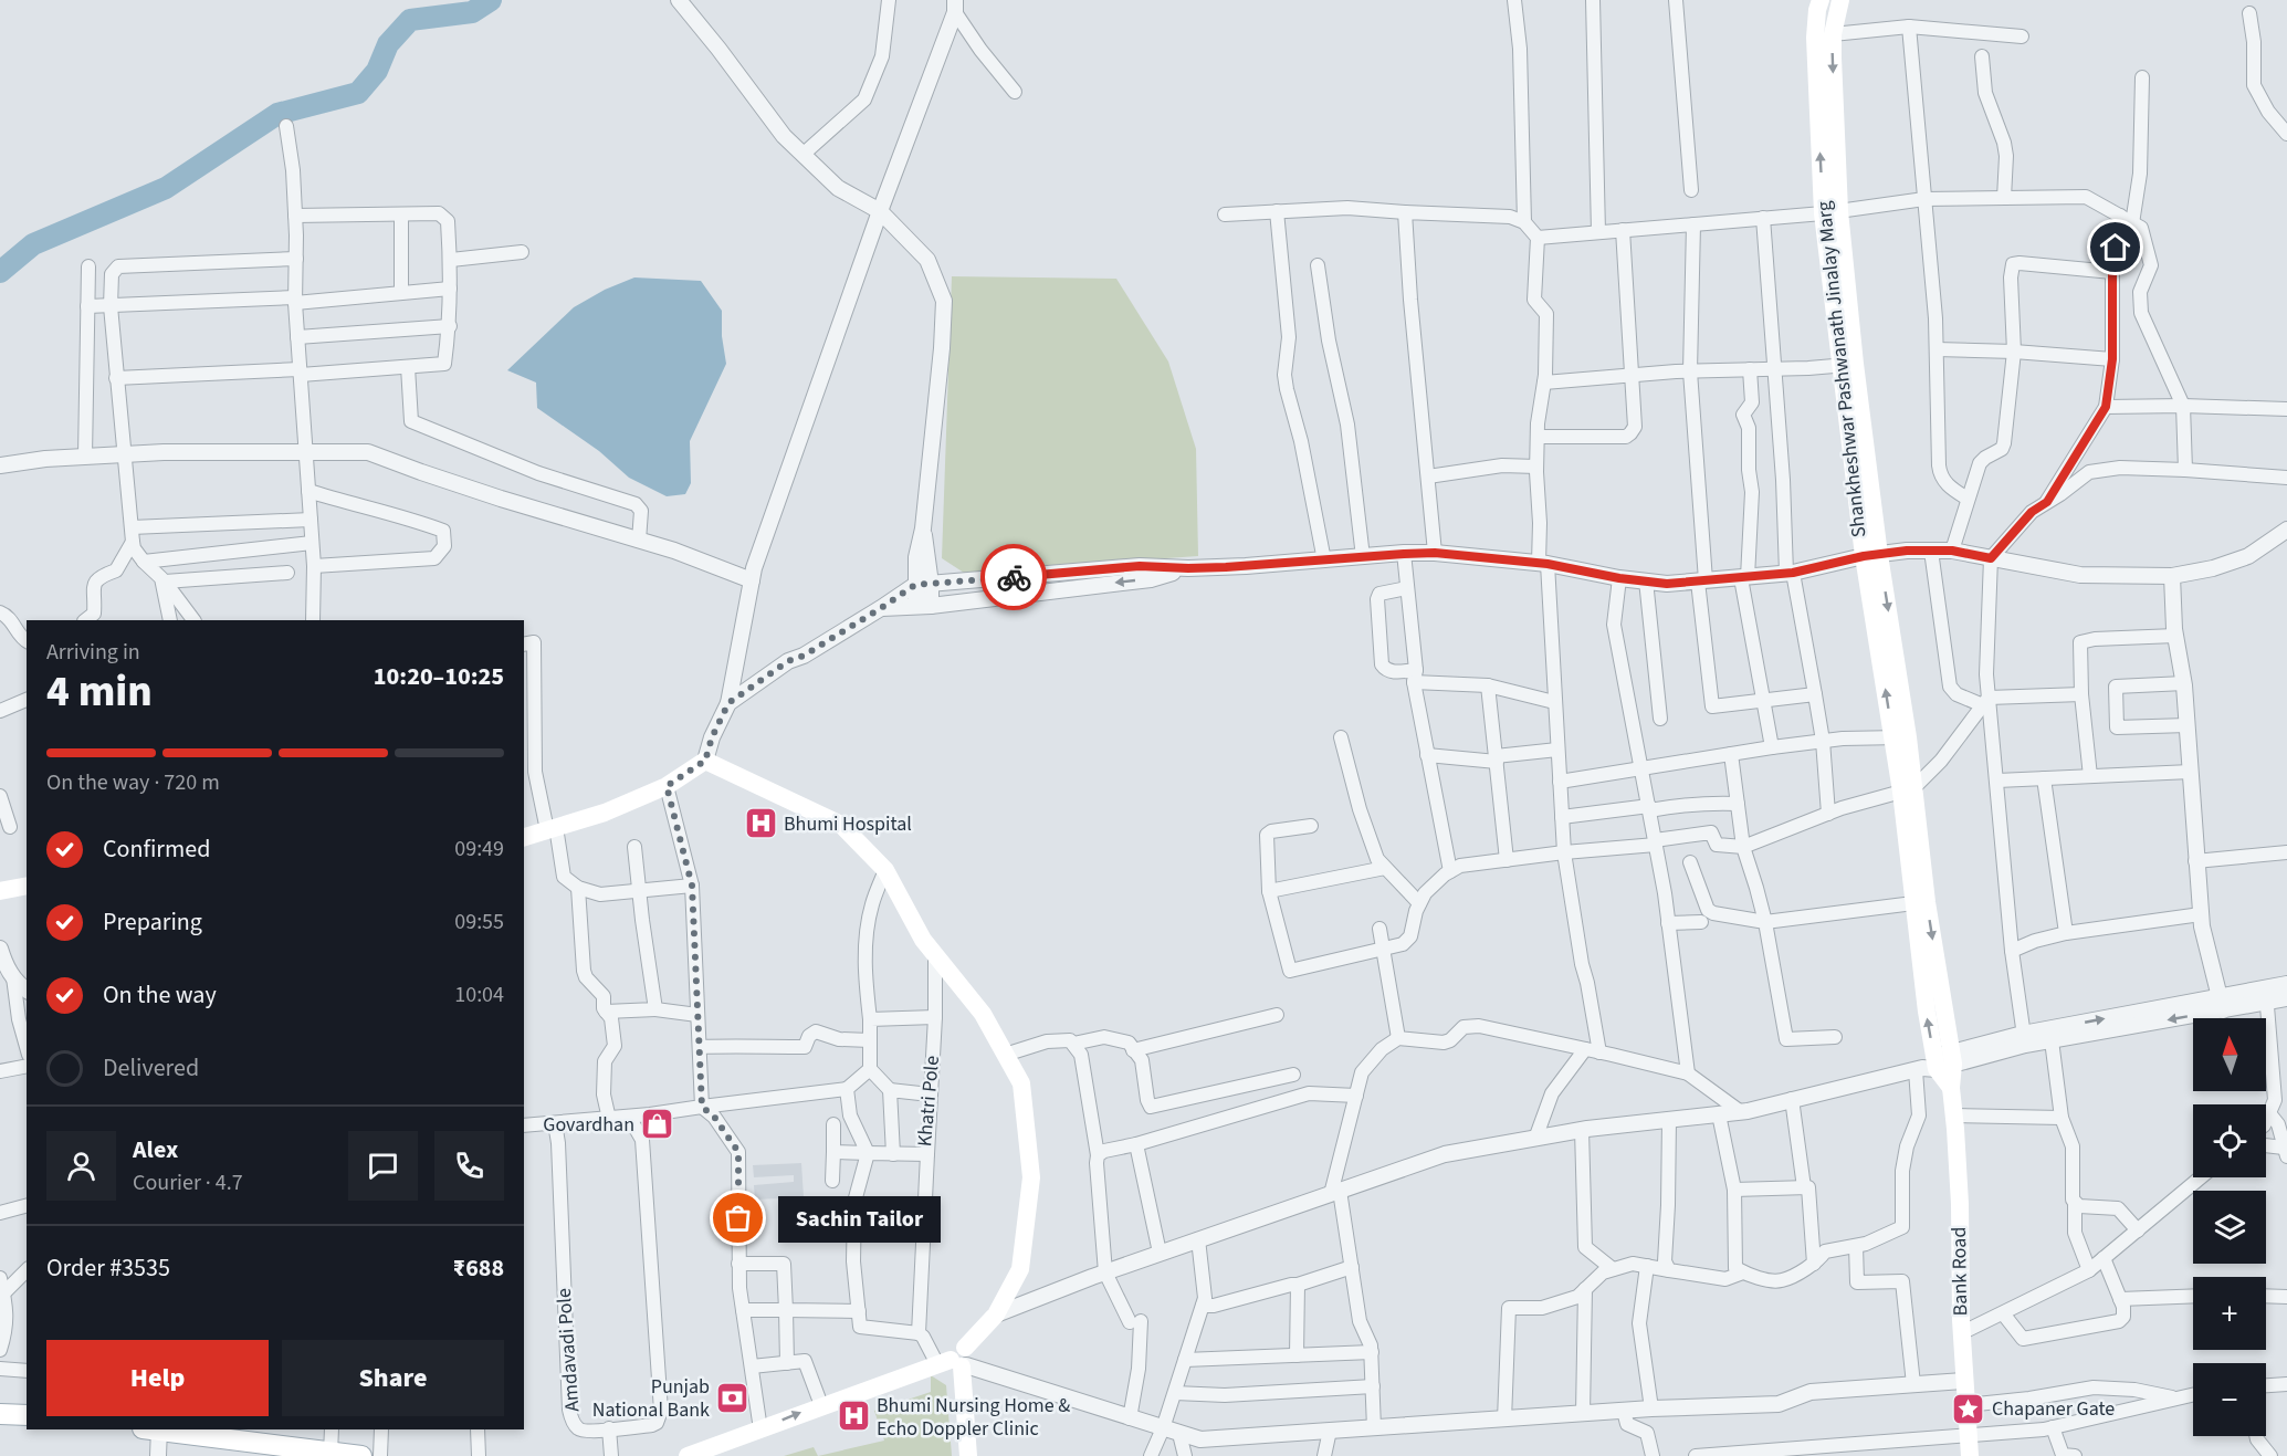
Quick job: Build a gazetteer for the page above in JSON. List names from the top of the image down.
{
  "streets": {
    "main road": ["Shankheshwar Pashwanath Jinalay Marg", "Bank Road"],
    "street": ["Khatri Pole", "Amdavadi Pole"]
  },
  "crossings": [
    ["Shankheshwar Pashwanath Jinalay Marg", "Bank Road"]
  ],
  "places": {
    "hospital": ["Bhumi Hospital", "Bhumi Nursing Home & Echo Doppler Clinic"],
    "shop": ["Govardhan"],
    "other": ["Sachin Tailor"],
    "bank": ["Punjab National Bank"],
    "place": ["Chapaner Gate"]
  },
  "north": "top",
  "page": {
    "heading": ["4 min", "Arriving in", "10:20–10:25"],
    "panel": [
      "Alex",
      "Courier · 4.7",
      "Order #3535",
      "₹688"
    ],
    "bar": "On the way · 720 m",
    "list": [
      ["Confirmed", "09:49"],
      ["Preparing", "09:55"],
      ["On the way", "10:04"],
      "Delivered"
    ],
    "map_buttons": ["+", "−"],
    "bubble": "Sachin Tailor",
    "buttons": ["Help", "Share"]
  }
}
